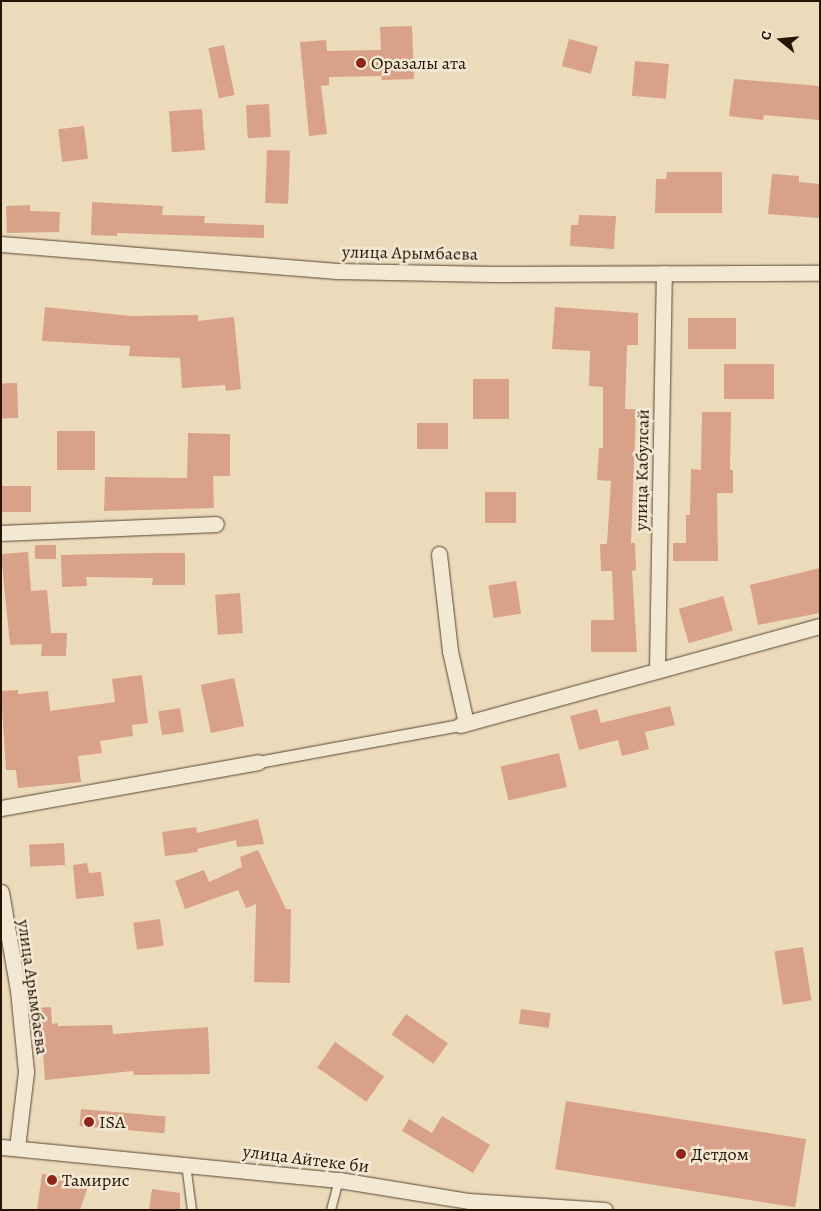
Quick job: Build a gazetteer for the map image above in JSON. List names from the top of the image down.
{
  "streets": {
    "street": ["улица Арымбаева", "улица Кабулсай", "улица Айтеке би"]
  },
  "crossings": [
    ["улица Арымбаева", "улица Кабулсай"],
    ["улица Арымбаева", "улица Айтеке би"]
  ],
  "places": [
    "Оразалы ата",
    "ISA",
    "Детдом",
    "Тамирис"
  ],
  "north": "left"
}
